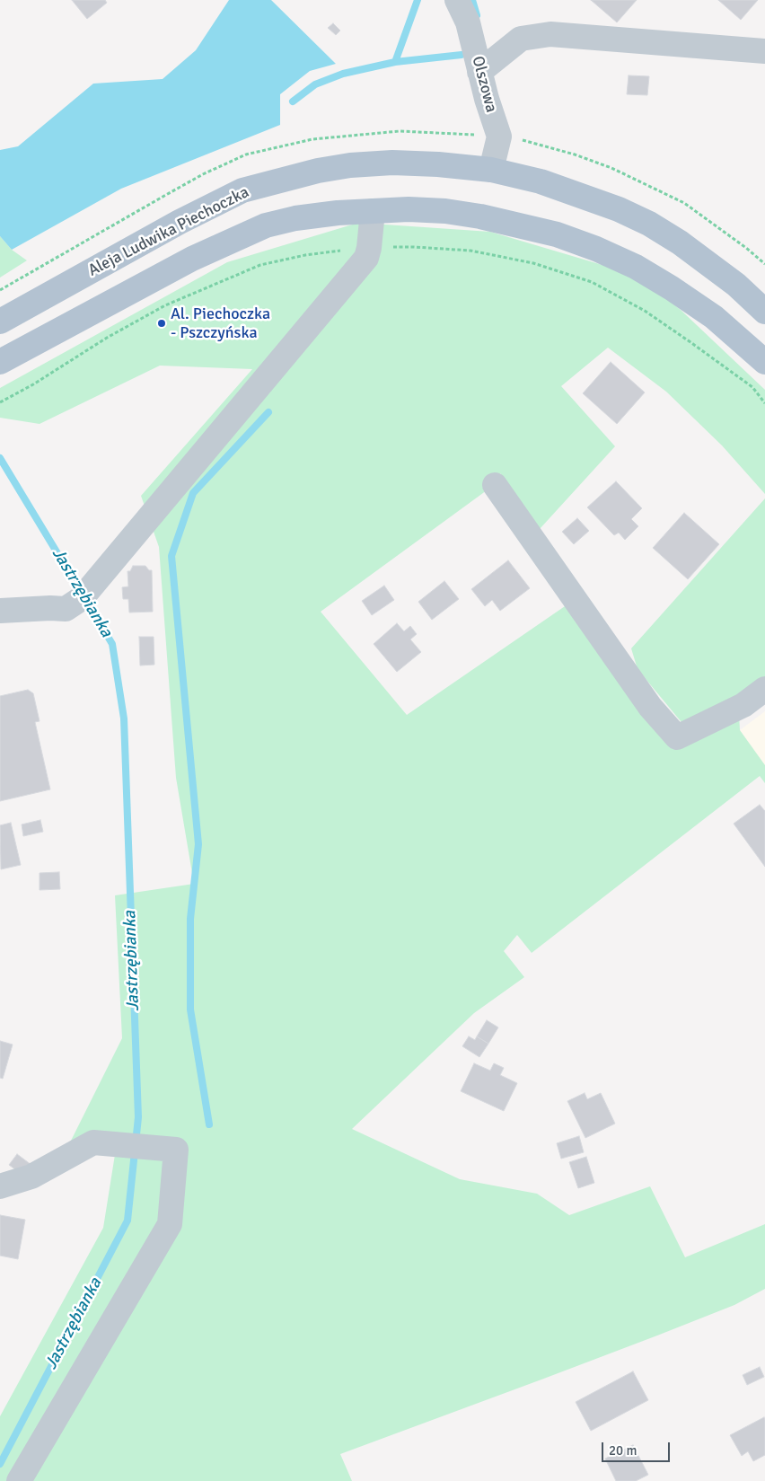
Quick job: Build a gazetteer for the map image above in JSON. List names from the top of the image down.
{
  "streets": {
    "main road": ["Aleja Ludwika Piechoczka"],
    "street": ["Olszowa"]
  },
  "crossings": [
    ["Olszowa", "Aleja Ludwika Piechoczka"]
  ],
  "water": ["Jastrzębianka"],
  "places": ["Al. Piechoczka - Pszczyńska"],
  "scale_bar": "20 m"
}
